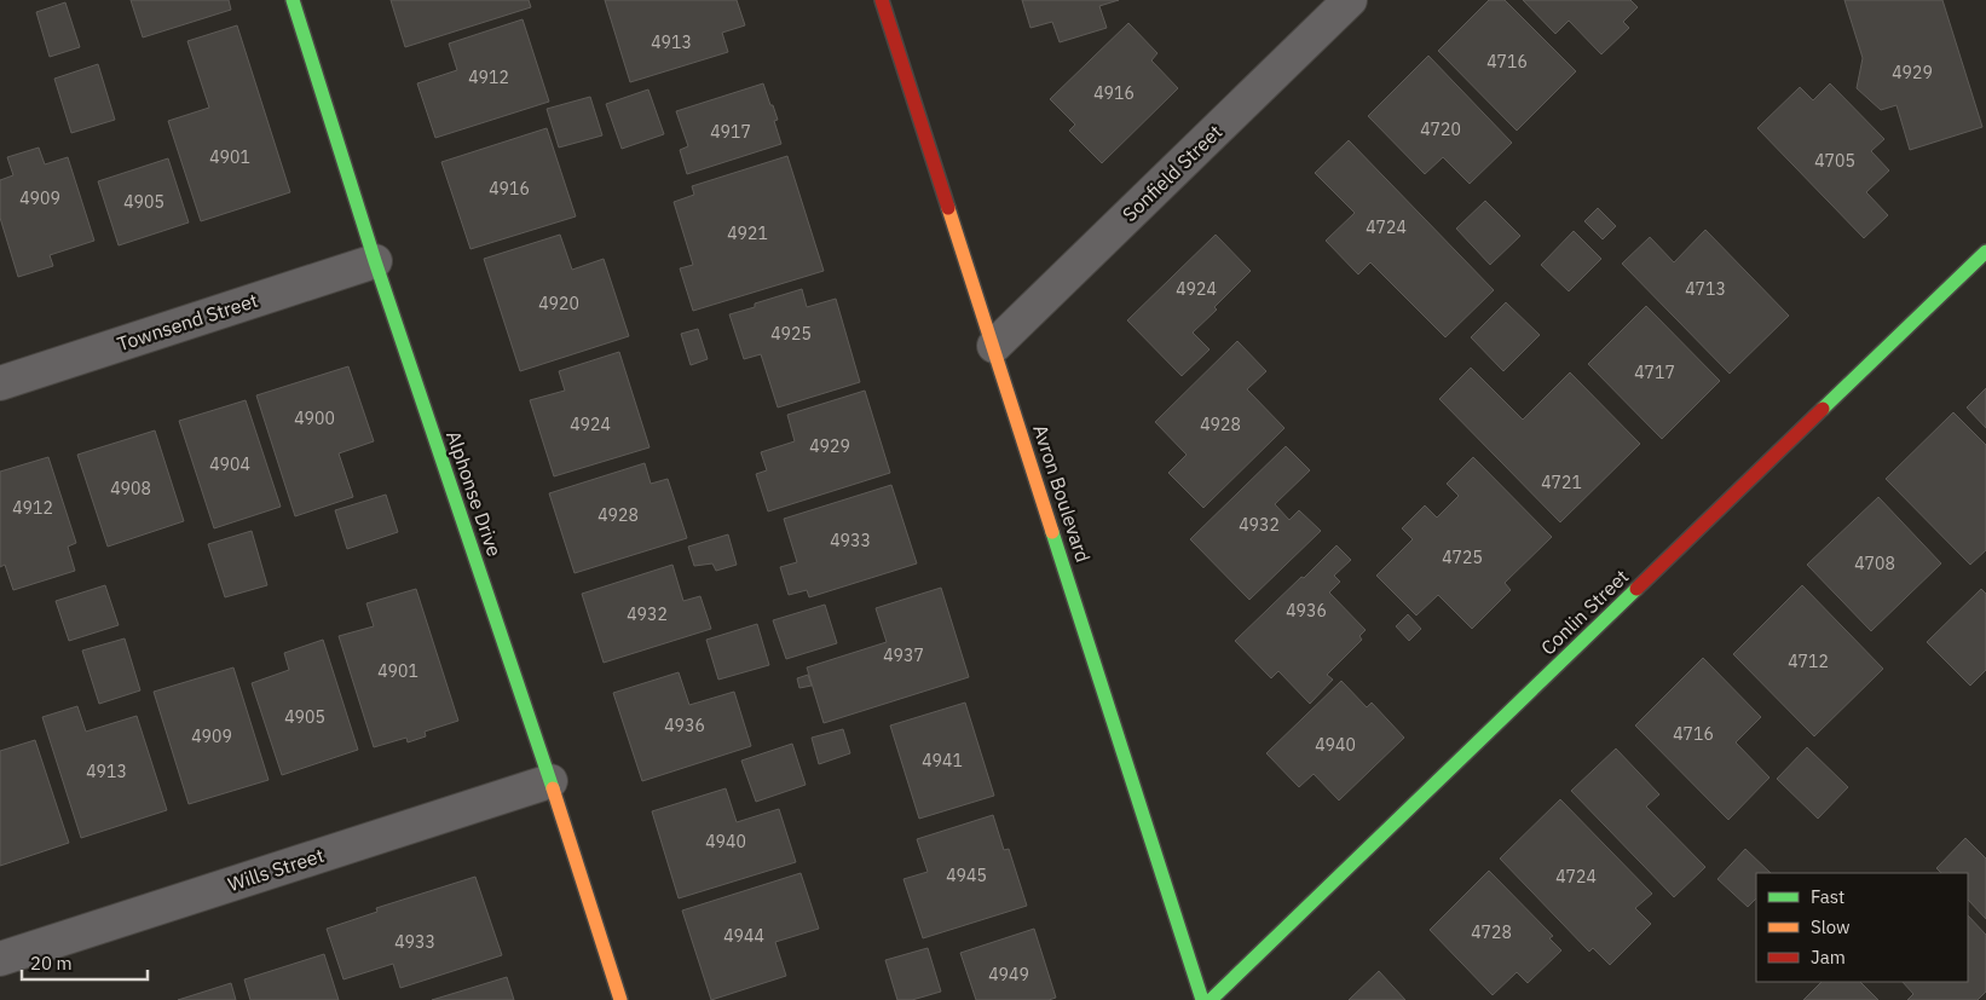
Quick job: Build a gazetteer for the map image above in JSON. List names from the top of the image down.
{
  "streets": {
    "street": [
      "Sonfield Street",
      "Townsend Street",
      "Alphonse Drive",
      "Avron Boulevard",
      "Conlin Street",
      "Wills Street"
    ]
  },
  "crossings": [
    ["Sonfield Street", "Avron Boulevard"],
    ["Townsend Street", "Alphonse Drive"],
    ["Alphonse Drive", "Wills Street"]
  ],
  "house_numbers": [
    "4913",
    "4716",
    "4929",
    "4912",
    "4916",
    "4720",
    "4917",
    "4901",
    "4705",
    "4916",
    "4909",
    "4905",
    "4724",
    "4921",
    "4924",
    "4713",
    "4920",
    "4925",
    "4717",
    "4900",
    "4924",
    "4928",
    "4929",
    "4904",
    "4721",
    "4908",
    "4912",
    "4928",
    "4932",
    "4933",
    "4725",
    "4708",
    "4936",
    "4932",
    "4937",
    "4712",
    "4901",
    "4905",
    "4936",
    "4716",
    "4909",
    "4940",
    "4941",
    "4913",
    "4940",
    "4945",
    "4724",
    "4728",
    "4944",
    "4933",
    "4949"
  ],
  "legend": ["Fast", "Slow", "Jam"],
  "scale_bar": "20 m"
}
